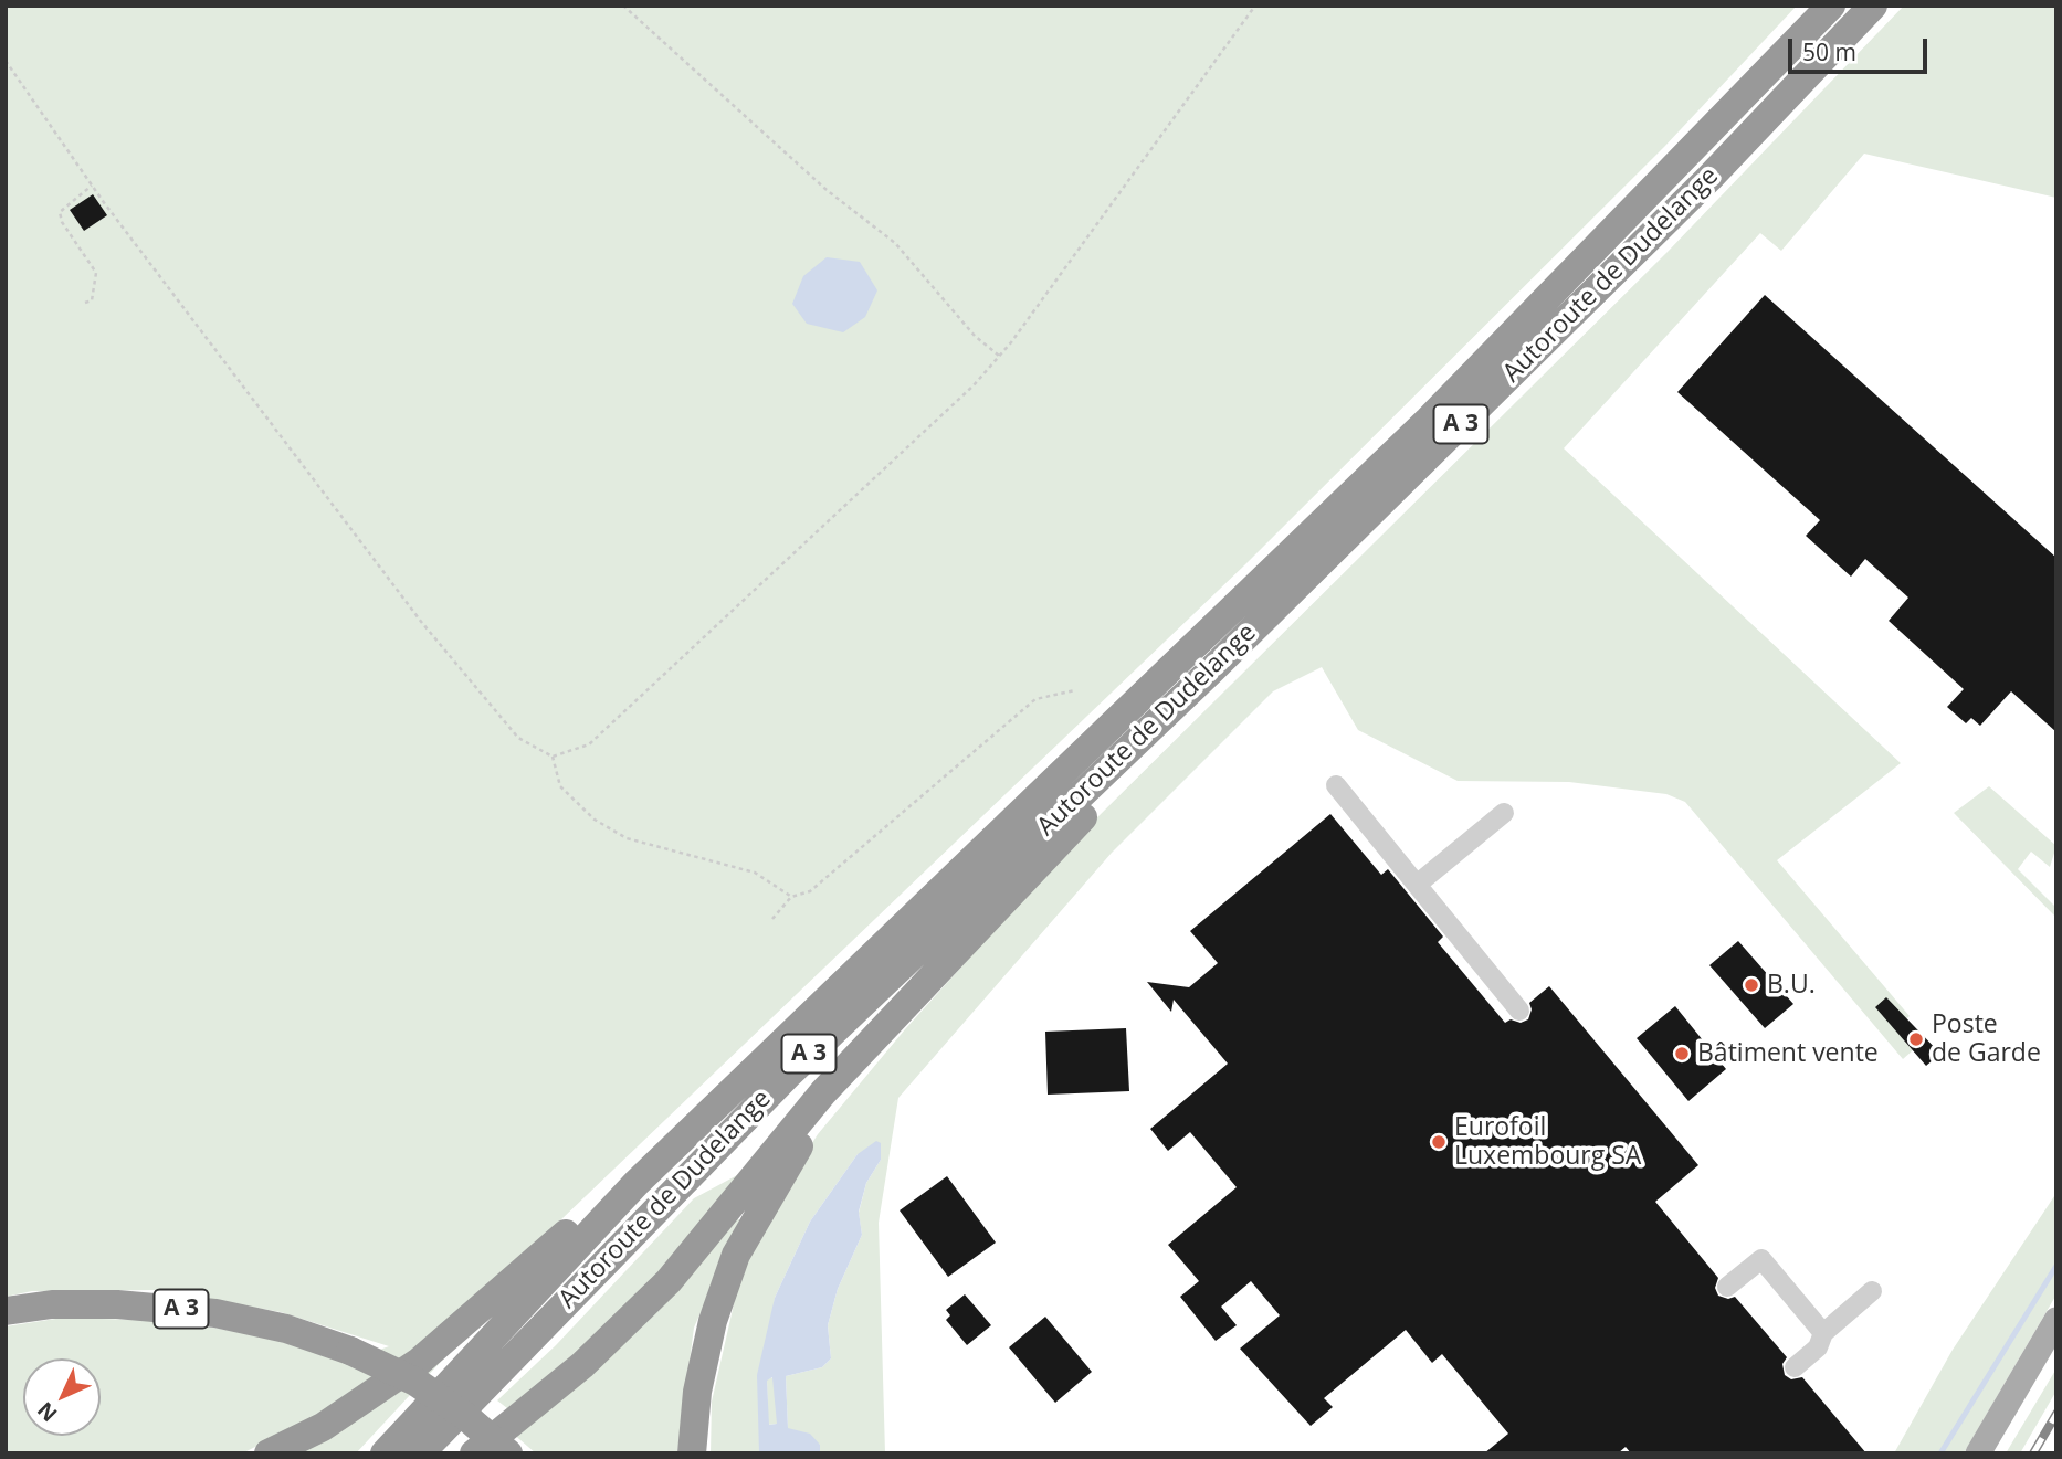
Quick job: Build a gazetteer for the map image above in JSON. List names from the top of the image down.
{
  "streets": {
    "highway": ["Autoroute de Dudelange", "A 3"]
  },
  "crossings": [
    ["Autoroute de Dudelange", "A 3"]
  ],
  "places": [
    "B.U.",
    "Poste de Garde",
    "Bâtiment vente",
    "Eurofoil Luxembourg SA"
  ],
  "scale_bar": "50 m",
  "north": "bottom left"
}
